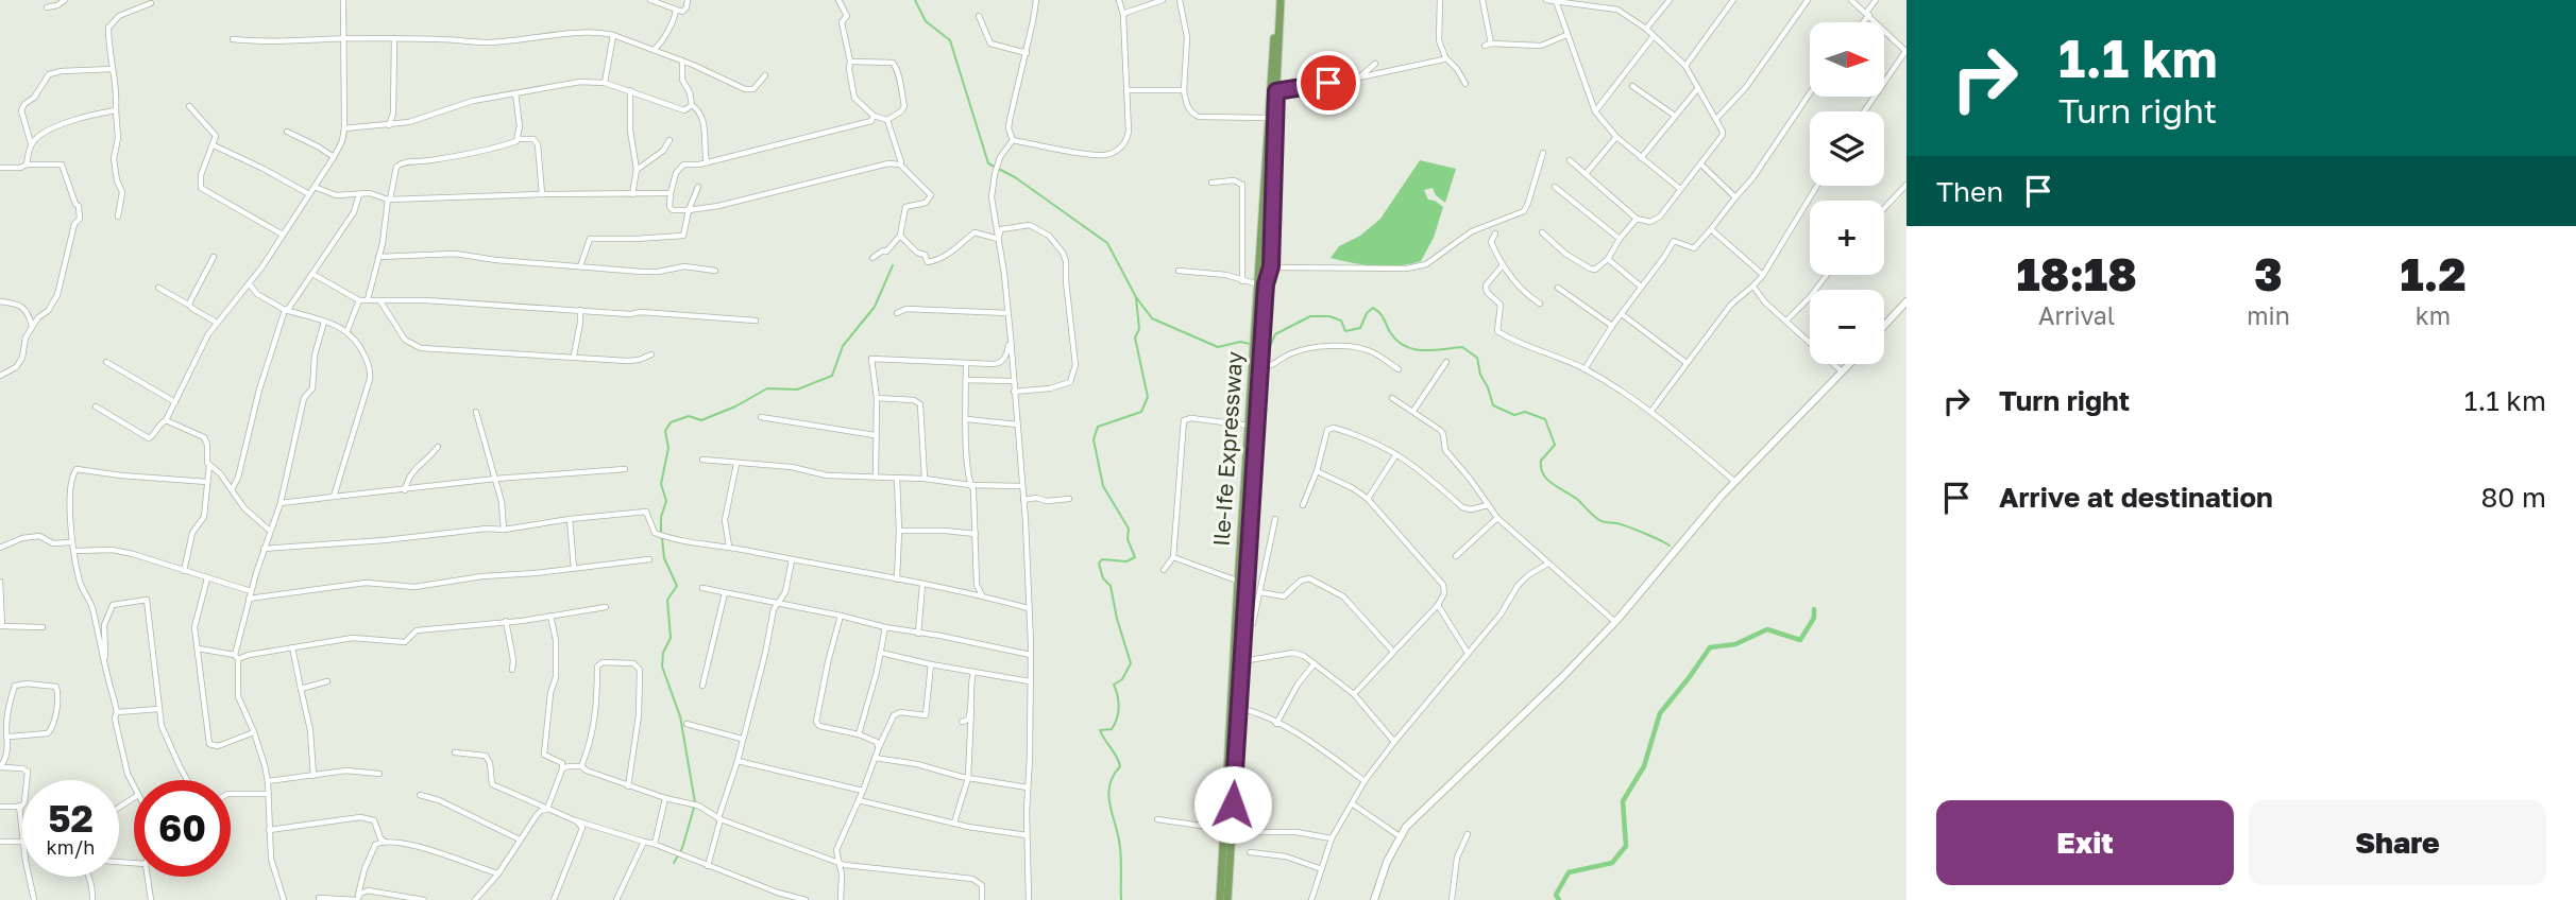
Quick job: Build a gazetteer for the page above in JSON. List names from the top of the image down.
{
  "streets": {
    "main road": ["Ile-Ife Expressway"]
  },
  "north": "right",
  "page": {
    "turn": ["1.1 km", "Turn right"],
    "map_buttons": ["+", "−"],
    "then": "Then",
    "eta": [
      "18:18",
      "Arrival",
      "3",
      "min",
      "1.2",
      "km"
    ],
    "list": [
      {
        "name": "Turn right",
        "value": "1.1 km"
      },
      {
        "name": "Arrive at destination",
        "value": "80 m"
      }
    ],
    "speed": "52 km/h",
    "limit": "60",
    "buttons": ["Exit", "Share"]
  }
}
